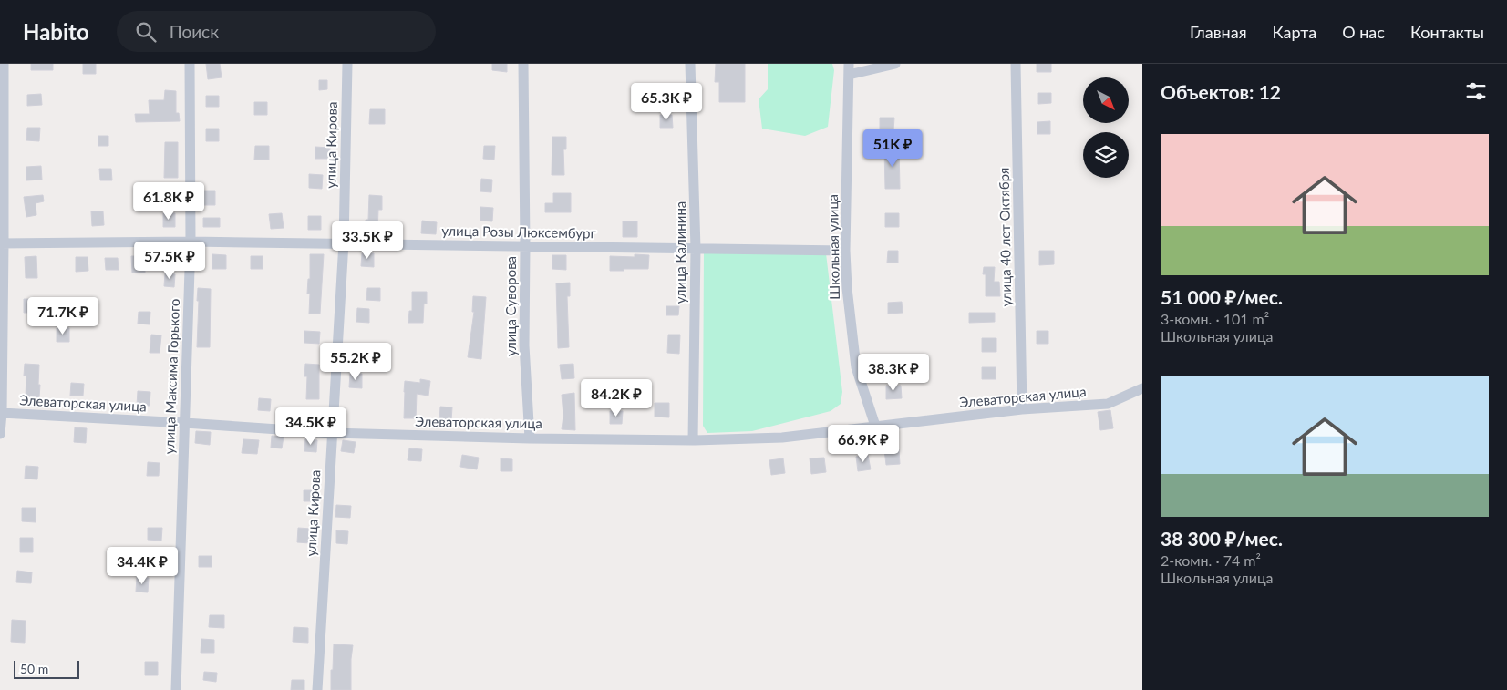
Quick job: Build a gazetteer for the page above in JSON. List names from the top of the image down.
{
  "streets": {
    "street": [
      "улица Кирова",
      "улица Розы Люксембург",
      "улица 40 лет Октября",
      "Школьная улица",
      "улица Калинина",
      "улица Суворова",
      "улица Максима Горького",
      "Элеваторская улица"
    ]
  },
  "crossings": [
    ["улица Кирова", "улица Розы Люксембург"],
    ["улица Кирова", "Элеваторская улица"],
    ["улица Розы Люксембург", "Школьная улица"],
    ["улица Розы Люксембург", "улица Калинина"],
    ["улица Розы Люксембург", "улица Суворова"],
    ["улица Розы Люксембург", "улица Максима Горького"],
    ["улица 40 лет Октября", "Элеваторская улица"],
    ["Школьная улица", "Элеваторская улица"],
    ["улица Калинина", "Элеваторская улица"],
    ["улица Суворова", "Элеваторская улица"],
    ["улица Максима Горького", "Элеваторская улица"]
  ],
  "scale_bar": "50 m",
  "north": "bottom right",
  "page": {
    "header": "Habito",
    "search": "Поиск",
    "nav": [
      "Главная",
      "Карта",
      "О нас",
      "Контакты"
    ],
    "heading": "Объектов: 12",
    "price": [
      "65.3K ₽",
      "51K ₽",
      "61.8K ₽",
      "33.5K ₽",
      "57.5K ₽",
      "71.7K ₽",
      "55.2K ₽",
      "38.3K ₽",
      "84.2K ₽",
      "34.5K ₽",
      "66.9K ₽",
      "34.4K ₽"
    ],
    "list": [
      {
        "name": "51 000 ₽/мес.",
        "note": "3-комн. · 101 m² · Школьная улица"
      },
      {
        "name": "38 300 ₽/мес.",
        "note": "2-комн. · 74 m² · Школьная улица"
      }
    ],
    "scale": "50 m"
  }
}
